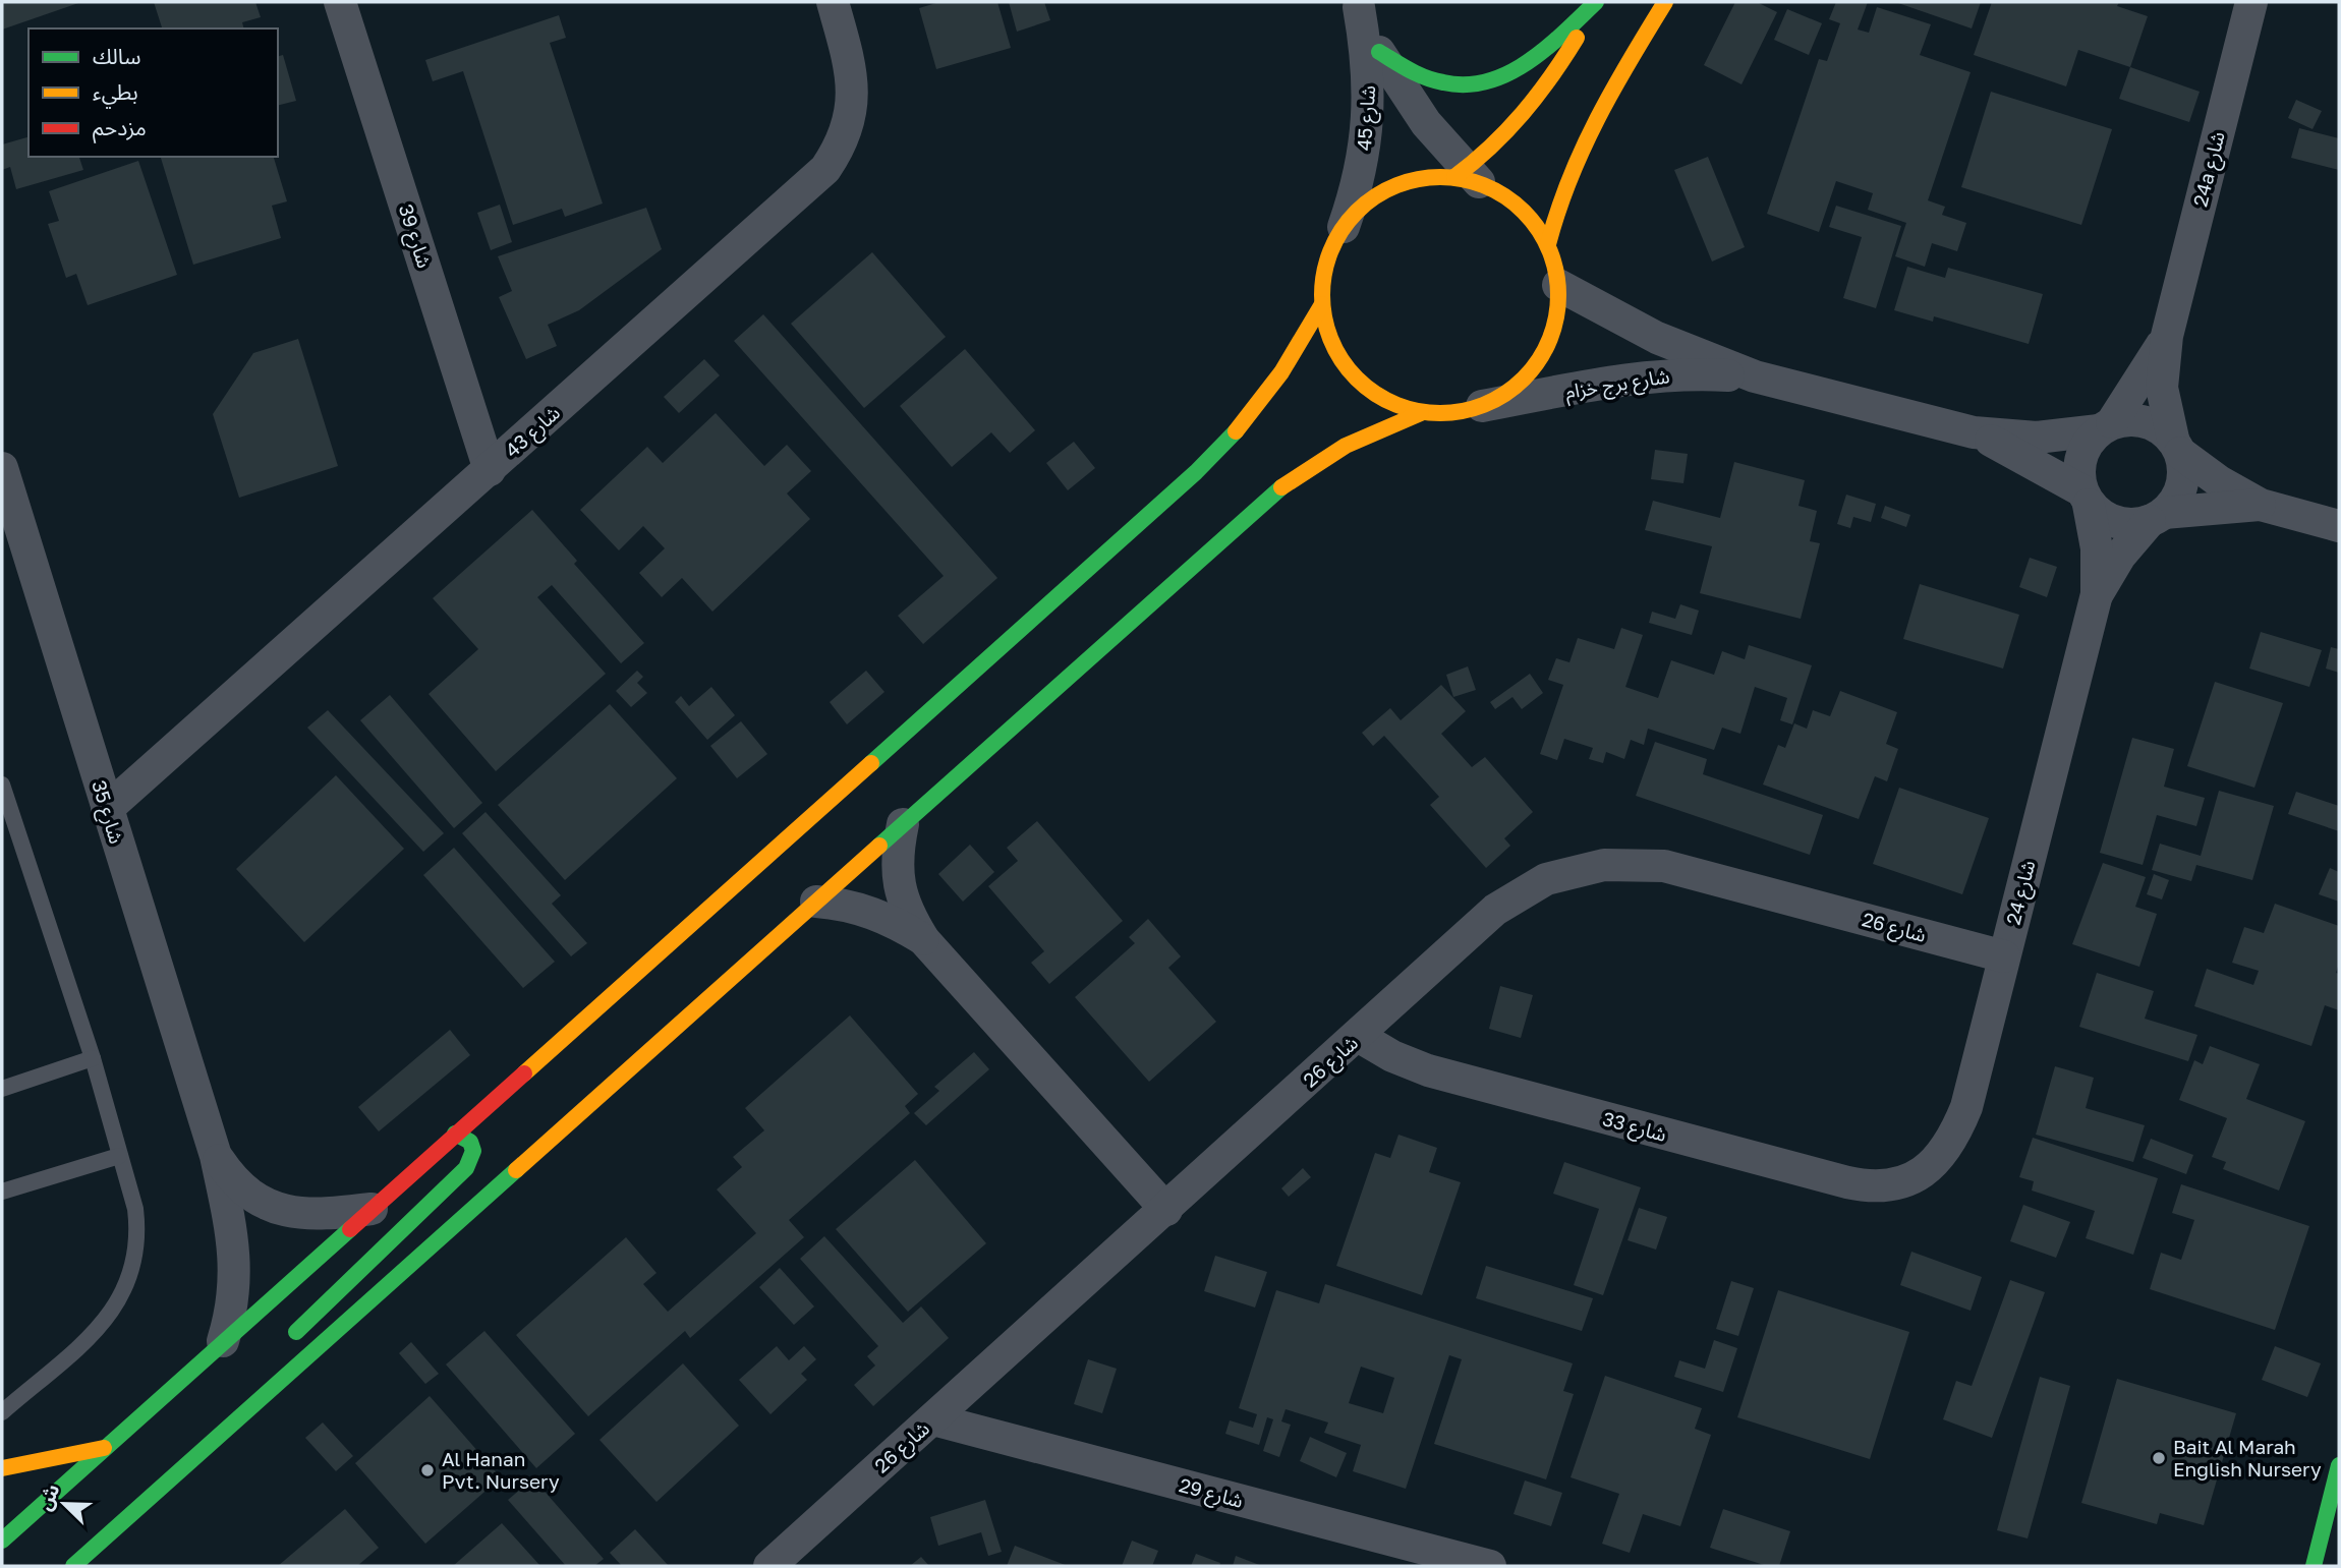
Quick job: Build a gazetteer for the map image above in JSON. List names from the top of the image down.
{
  "streets": {
    "street": [
      "شارع 45",
      "24a شارع",
      "شارع 39",
      "شارع برج خزام",
      "شارع 43",
      "شارع 35",
      "شارع 24",
      "شارع 26",
      "شارع 33",
      "شارع 29"
    ]
  },
  "crossings": [
    ["شارع 45", "شارع برج خزام"],
    ["24a شارع", "شارع برج خزام"],
    ["24a شارع", "شارع 24"],
    ["شارع 39", "شارع 43"],
    ["شارع برج خزام", "شارع 24"],
    ["شارع 43", "شارع 35"],
    ["شارع 24", "شارع 26"],
    ["شارع 24", "شارع 33"],
    ["شارع 26", "شارع 33"],
    ["شارع 26", "شارع 29"]
  ],
  "places": ["Bait Al Marah English Nursery", "Al Hanan Pvt. Nursery"],
  "legend": ["سالك", "بطيء", "مزدحم"],
  "north": "top left"
}
